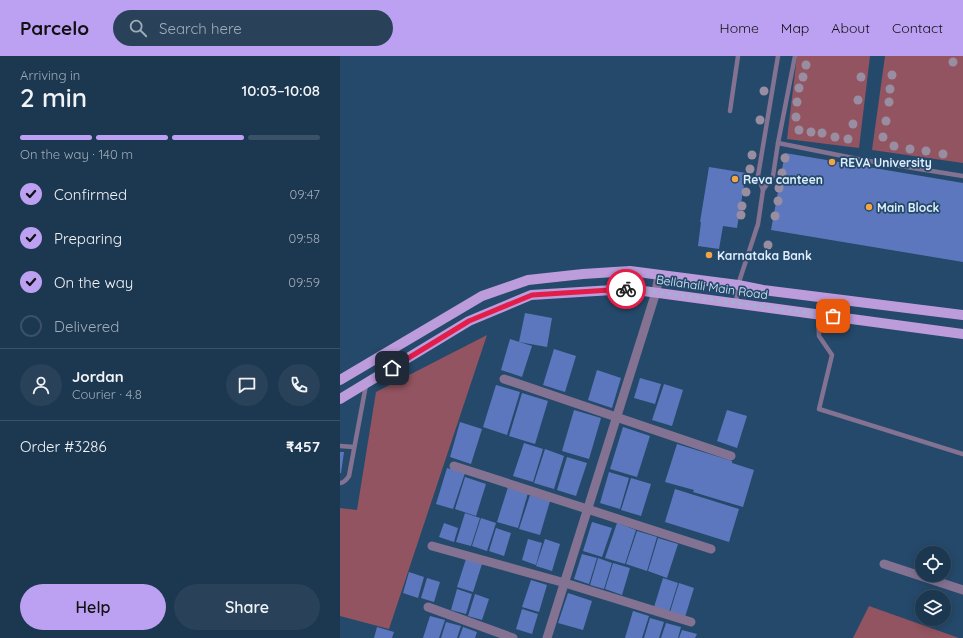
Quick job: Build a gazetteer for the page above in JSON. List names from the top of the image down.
{
  "streets": {
    "main road": ["Bellahalli Main Road"]
  },
  "places": [
    "REVA University",
    "Reva canteen",
    "Main Block",
    "Karnataka Bank"
  ],
  "page": {
    "header": "Parcelo",
    "search": "Search here",
    "nav": [
      "Home",
      "Map",
      "About",
      "Contact"
    ],
    "heading": ["2 min", "Arriving in", "10:03–10:08"],
    "panel": [
      "Jordan",
      "Courier · 4.8",
      "Order #3286",
      "₹457"
    ],
    "bar": "On the way · 140 m",
    "list": [
      ["Confirmed", "09:47"],
      ["Preparing", "09:58"],
      ["On the way", "09:59"],
      "Delivered"
    ],
    "buttons": ["Help", "Share"]
  }
}
